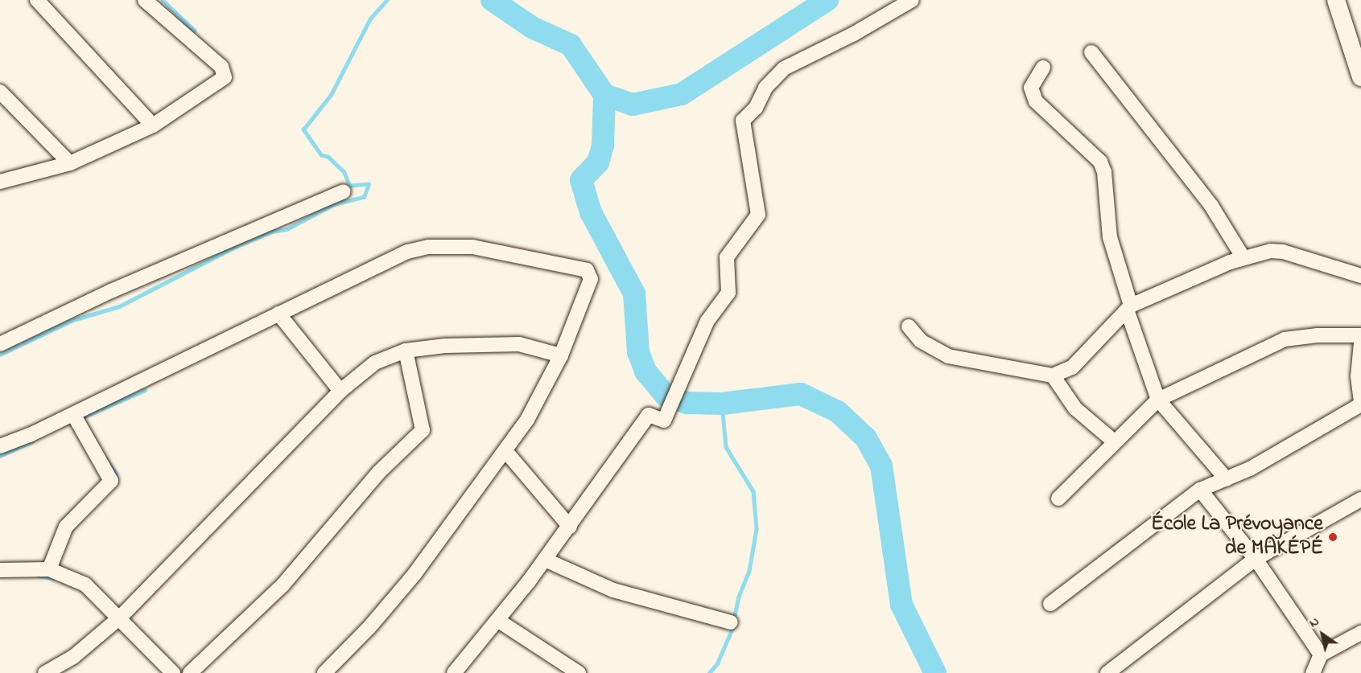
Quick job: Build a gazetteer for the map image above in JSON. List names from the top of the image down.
{
  "places": ["École La Prévoyance de MAKÉPÉ"],
  "north": "top left"
}
